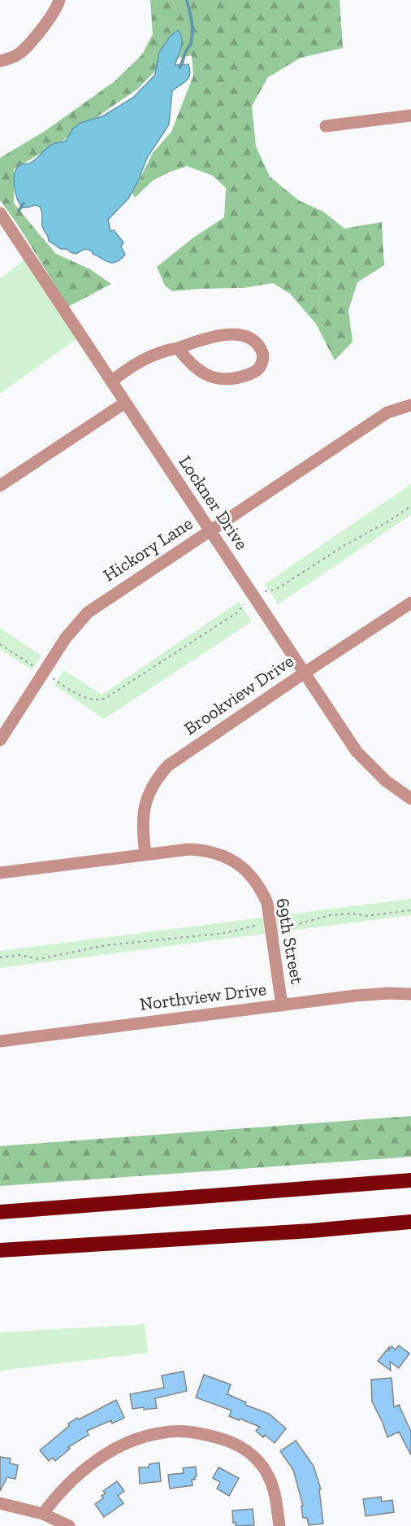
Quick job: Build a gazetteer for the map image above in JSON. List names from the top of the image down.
{
  "streets": {
    "street": [
      "Lockner Drive",
      "Hickory Lane",
      "Brookview Drive",
      "69th Street",
      "Northview Drive"
    ]
  },
  "crossings": [
    ["Lockner Drive", "Hickory Lane"],
    ["Lockner Drive", "Brookview Drive"],
    ["Brookview Drive", "69th Street"],
    ["69th Street", "Northview Drive"]
  ]
}
